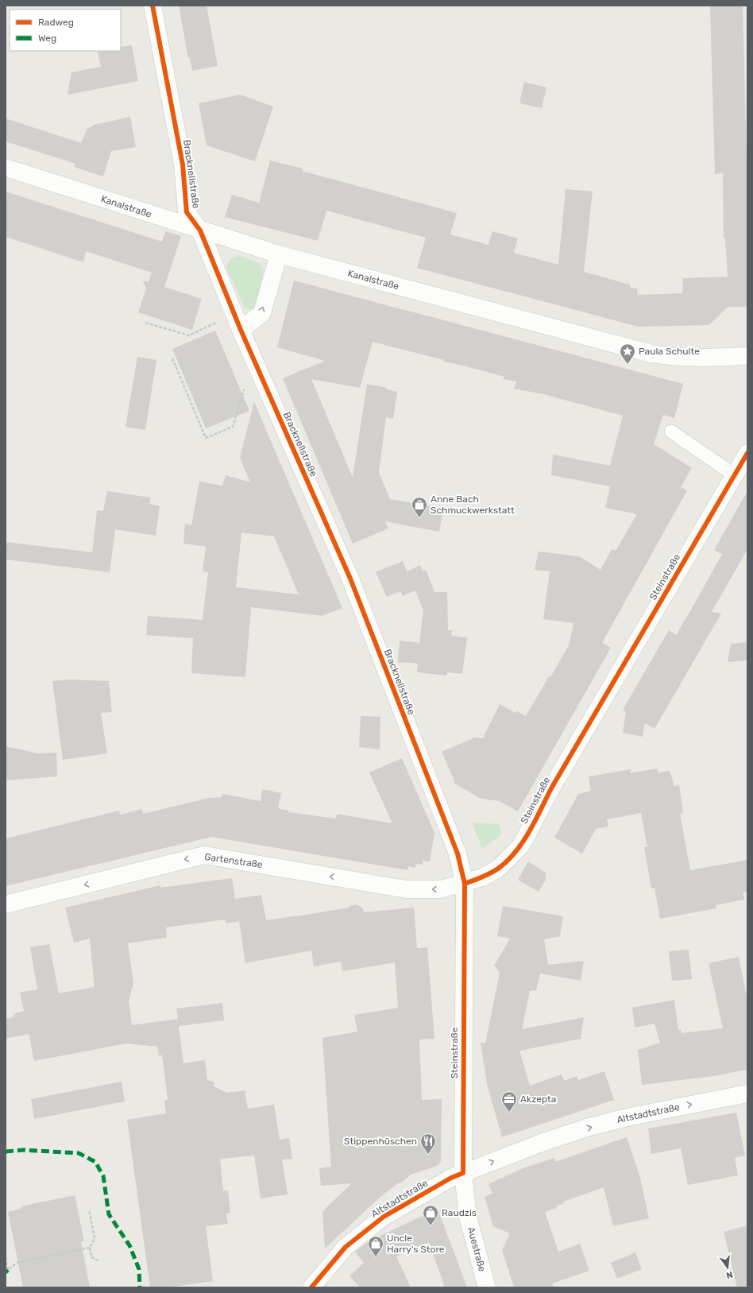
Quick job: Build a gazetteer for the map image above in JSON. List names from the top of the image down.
{
  "streets": {
    "street": [
      "Bracknellstraße",
      "Kanalstraße",
      "Steinstraße",
      "Gartenstraße",
      "Altstadtstraße",
      "Auestraße"
    ]
  },
  "crossings": [
    ["Bracknellstraße", "Kanalstraße"],
    ["Bracknellstraße", "Steinstraße"],
    ["Bracknellstraße", "Gartenstraße"],
    ["Steinstraße", "Gartenstraße"],
    ["Steinstraße", "Altstadtstraße"],
    ["Steinstraße", "Auestraße"],
    ["Altstadtstraße", "Auestraße"]
  ],
  "one_way": ["Gartenstraße", "Altstadtstraße"],
  "places": {
    "place": ["Paula Schulte"],
    "shop": ["Anne Bach Schmuckwerkstatt", "Raudzis", "Uncle Harry's Store"],
    "office": ["Akzepta"],
    "restaurant": ["Stippenhüschen"]
  },
  "legend": ["Radweg", "Weg"],
  "north": "bottom"
}
